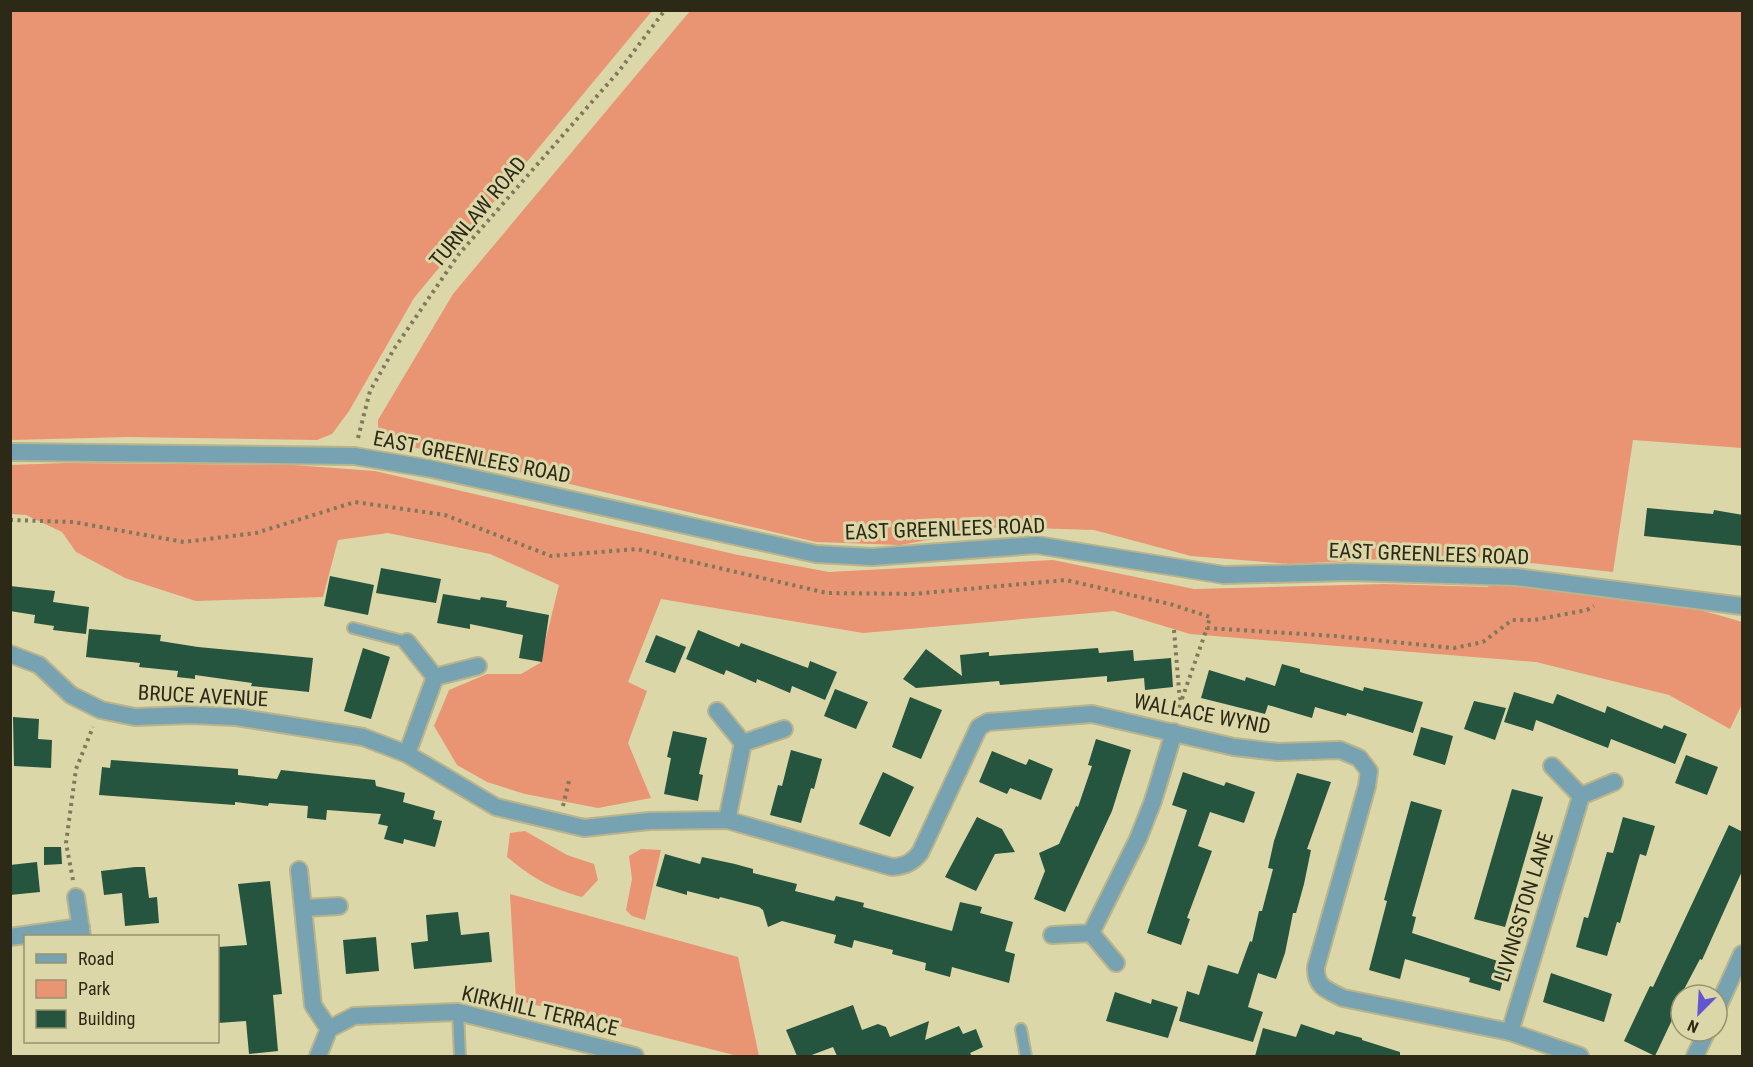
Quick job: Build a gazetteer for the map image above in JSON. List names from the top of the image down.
{
  "streets": {
    "street": [
      "EAST GREENLEES ROAD",
      "BRUCE AVENUE",
      "WALLACE WYND",
      "LIVINGSTON LANE",
      "KIRKHILL TERRACE"
    ],
    "path": ["TURNLAW ROAD"]
  },
  "crossings": [
    ["TURNLAW ROAD", "EAST GREENLEES ROAD"],
    ["BRUCE AVENUE", "WALLACE WYND"],
    ["WALLACE WYND", "LIVINGSTON LANE"]
  ],
  "legend": ["Road", "Park", "Building"],
  "north": "bottom left"
}
